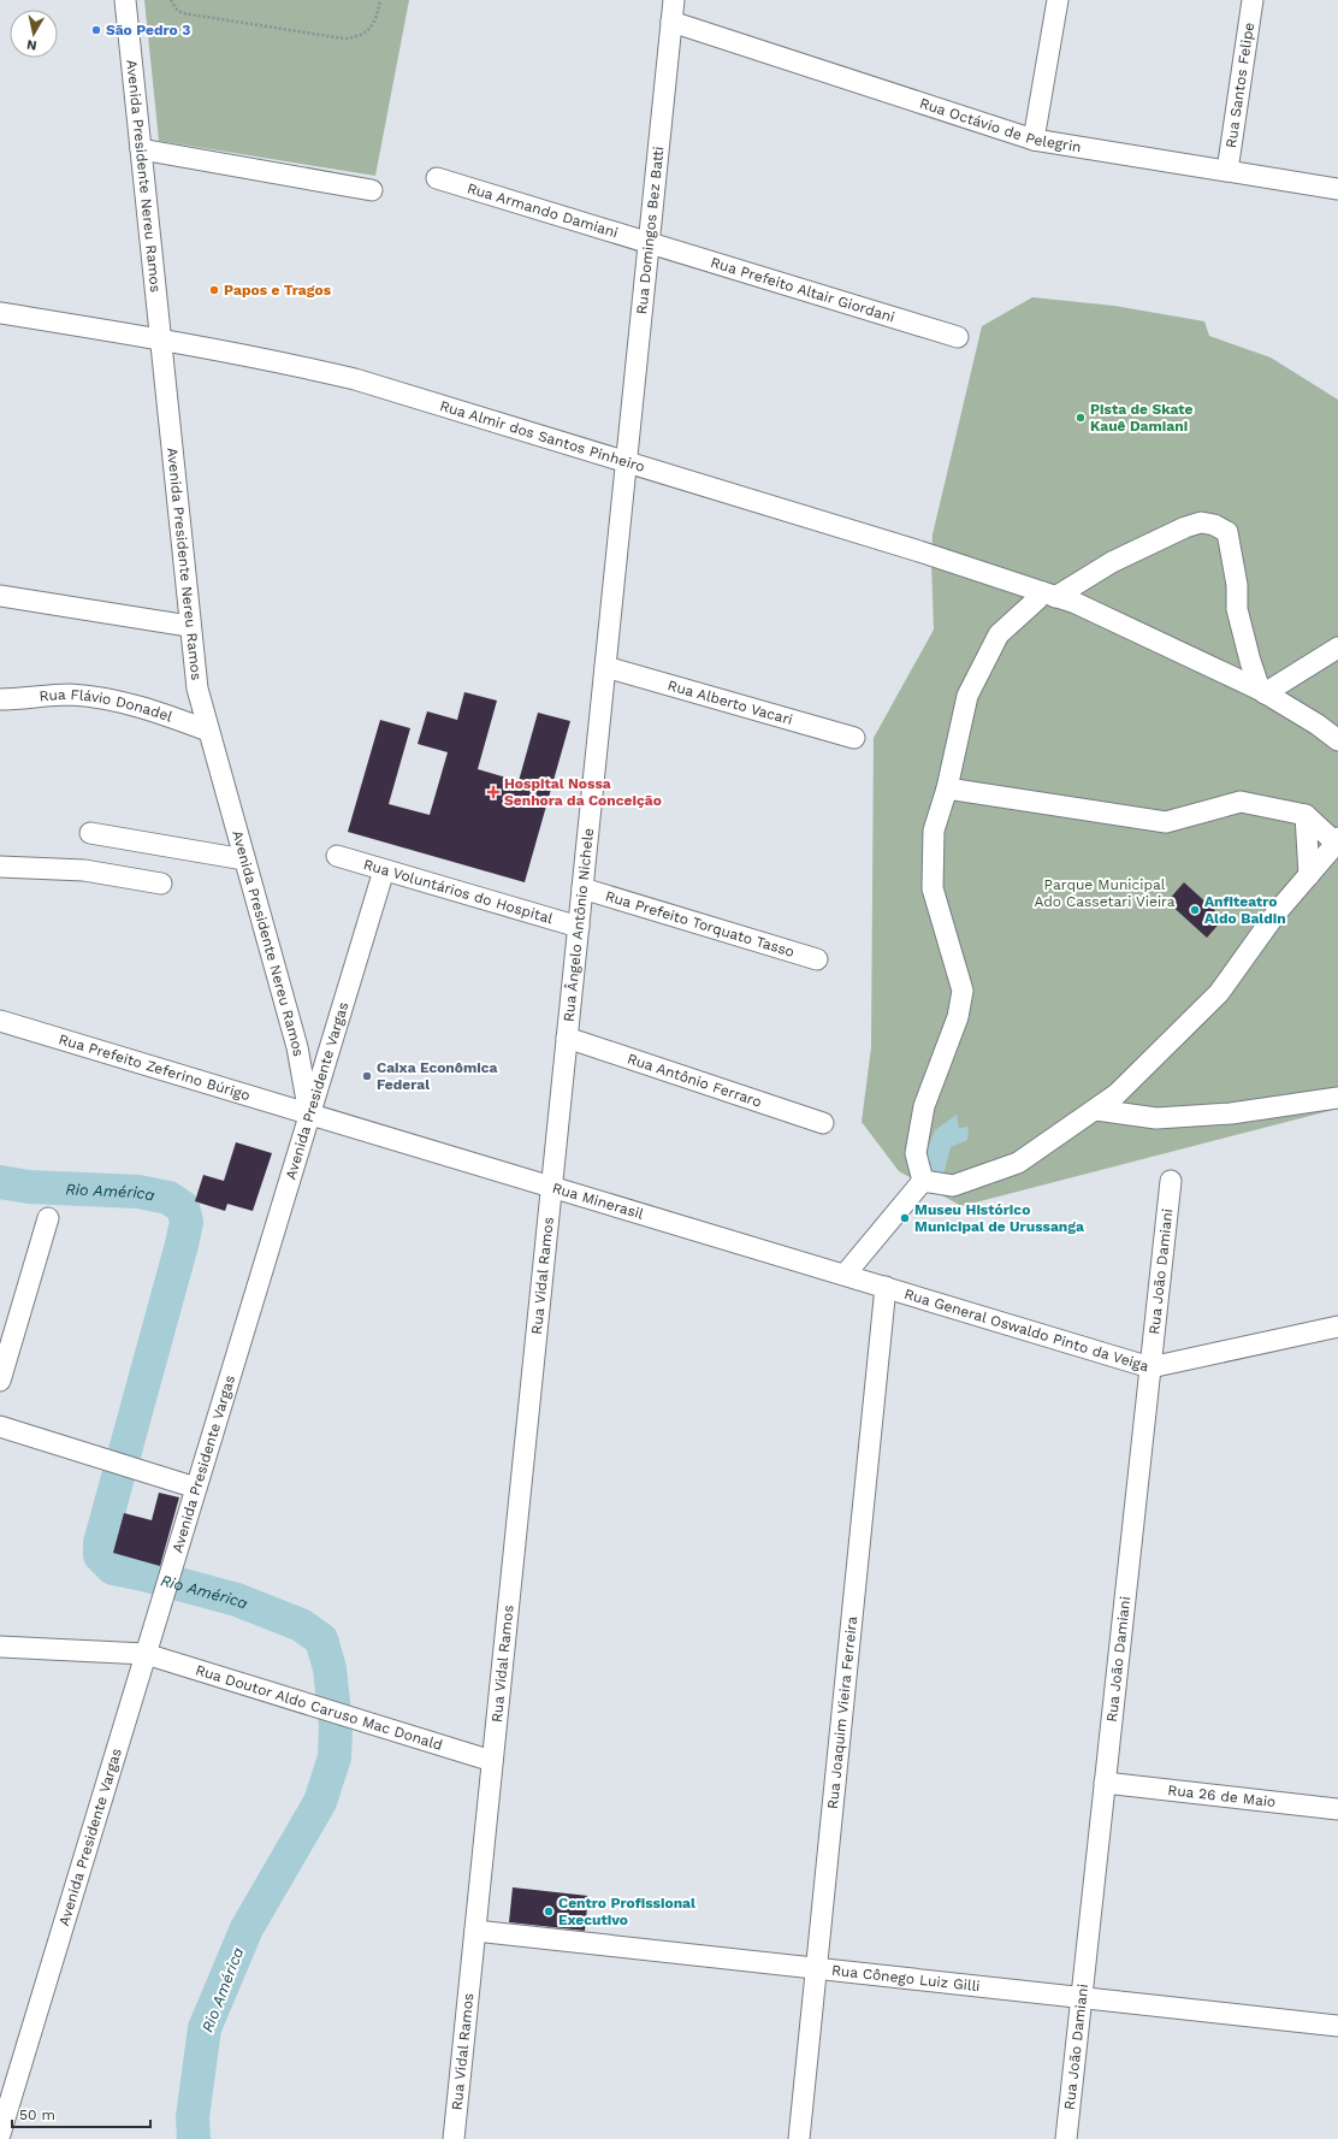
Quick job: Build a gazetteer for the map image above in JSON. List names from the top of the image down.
{
  "streets": {
    "street": [
      "Rua Santos Felipe",
      "Rua Octávio de Pelegrin",
      "Avenida Presidente Nereu Ramos",
      "Rua Armando Damiani",
      "Rua Domingos Bez Batti",
      "Rua Prefeito Altair Giordani",
      "Rua Almir dos Santos Pinheiro",
      "Rua Alberto Vacari",
      "Rua Flávio Donadel",
      "Rua Voluntários do Hospital",
      "Rua Ângelo Antônio Nichele",
      "Rua Prefeito Torquato Tasso",
      "Rua Prefeito Zeferino Búrigo",
      "Rua Antônio Ferraro",
      "Avenida Presidente Vargas",
      "Rua Minerasil",
      "Rua João Damiani",
      "Rua Vidal Ramos",
      "Rua General Oswaldo Pinto da Veiga",
      "Rua Doutor Aldo Caruso Mac Donald",
      "Rua Joaquim Vieira Ferreira",
      "Rua 26 de Maio",
      "Rua Cônego Luiz Gilli"
    ]
  },
  "crossings": [
    ["Rua Santos Felipe", "Rua Octávio de Pelegrin"],
    ["Rua Octávio de Pelegrin", "Rua Domingos Bez Batti"],
    ["Avenida Presidente Nereu Ramos", "Rua Almir dos Santos Pinheiro"],
    ["Avenida Presidente Nereu Ramos", "Rua Flávio Donadel"],
    ["Avenida Presidente Nereu Ramos", "Rua Prefeito Zeferino Búrigo"],
    ["Avenida Presidente Nereu Ramos", "Avenida Presidente Vargas"],
    ["Avenida Presidente Nereu Ramos", "Rua Minerasil"],
    ["Rua Armando Damiani", "Rua Domingos Bez Batti"],
    ["Rua Armando Damiani", "Rua Prefeito Altair Giordani"],
    ["Rua Domingos Bez Batti", "Rua Prefeito Altair Giordani"],
    ["Rua Domingos Bez Batti", "Rua Almir dos Santos Pinheiro"],
    ["Rua Domingos Bez Batti", "Rua Ângelo Antônio Nichele"],
    ["Rua Almir dos Santos Pinheiro", "Rua Ângelo Antônio Nichele"],
    ["Rua Alberto Vacari", "Rua Ângelo Antônio Nichele"],
    ["Rua Voluntários do Hospital", "Rua Ângelo Antônio Nichele"],
    ["Rua Voluntários do Hospital", "Avenida Presidente Vargas"],
    ["Rua Ângelo Antônio Nichele", "Rua Prefeito Torquato Tasso"],
    ["Rua Ângelo Antônio Nichele", "Rua Antônio Ferraro"],
    ["Rua Ângelo Antônio Nichele", "Rua Minerasil"],
    ["Rua Ângelo Antônio Nichele", "Rua Vidal Ramos"],
    ["Rua Prefeito Zeferino Búrigo", "Avenida Presidente Vargas"],
    ["Rua Prefeito Zeferino Búrigo", "Rua Minerasil"],
    ["Avenida Presidente Vargas", "Rua Minerasil"],
    ["Avenida Presidente Vargas", "Rua Doutor Aldo Caruso Mac Donald"],
    ["Rua Minerasil", "Rua Vidal Ramos"],
    ["Rua Minerasil", "Rua General Oswaldo Pinto da Veiga"],
    ["Rua Minerasil", "Rua Joaquim Vieira Ferreira"],
    ["Rua João Damiani", "Rua General Oswaldo Pinto da Veiga"],
    ["Rua João Damiani", "Rua 26 de Maio"],
    ["Rua João Damiani", "Rua Cônego Luiz Gilli"],
    ["Rua Vidal Ramos", "Rua Doutor Aldo Caruso Mac Donald"],
    ["Rua Vidal Ramos", "Rua Cônego Luiz Gilli"],
    ["Rua General Oswaldo Pinto da Veiga", "Rua Joaquim Vieira Ferreira"],
    ["Rua Joaquim Vieira Ferreira", "Rua Cônego Luiz Gilli"]
  ],
  "water": ["Rio América"],
  "parks": ["Parque Municipal Ado Cassetari Vieira"],
  "places": {
    "other": [
      "São Pedro 3",
      "Papos e Tragos",
      "Pista de Skate Kauê Damiani",
      "Anfiteatro Aldo Baldin",
      "Caixa Econômica Federal",
      "Museu Histórico Municipal de Urussanga",
      "Centro Profissional Executivo"
    ],
    "health": ["Hospital Nossa Senhora da Conceição"]
  },
  "scale_bar": "50 m",
  "north": "bottom"
}
